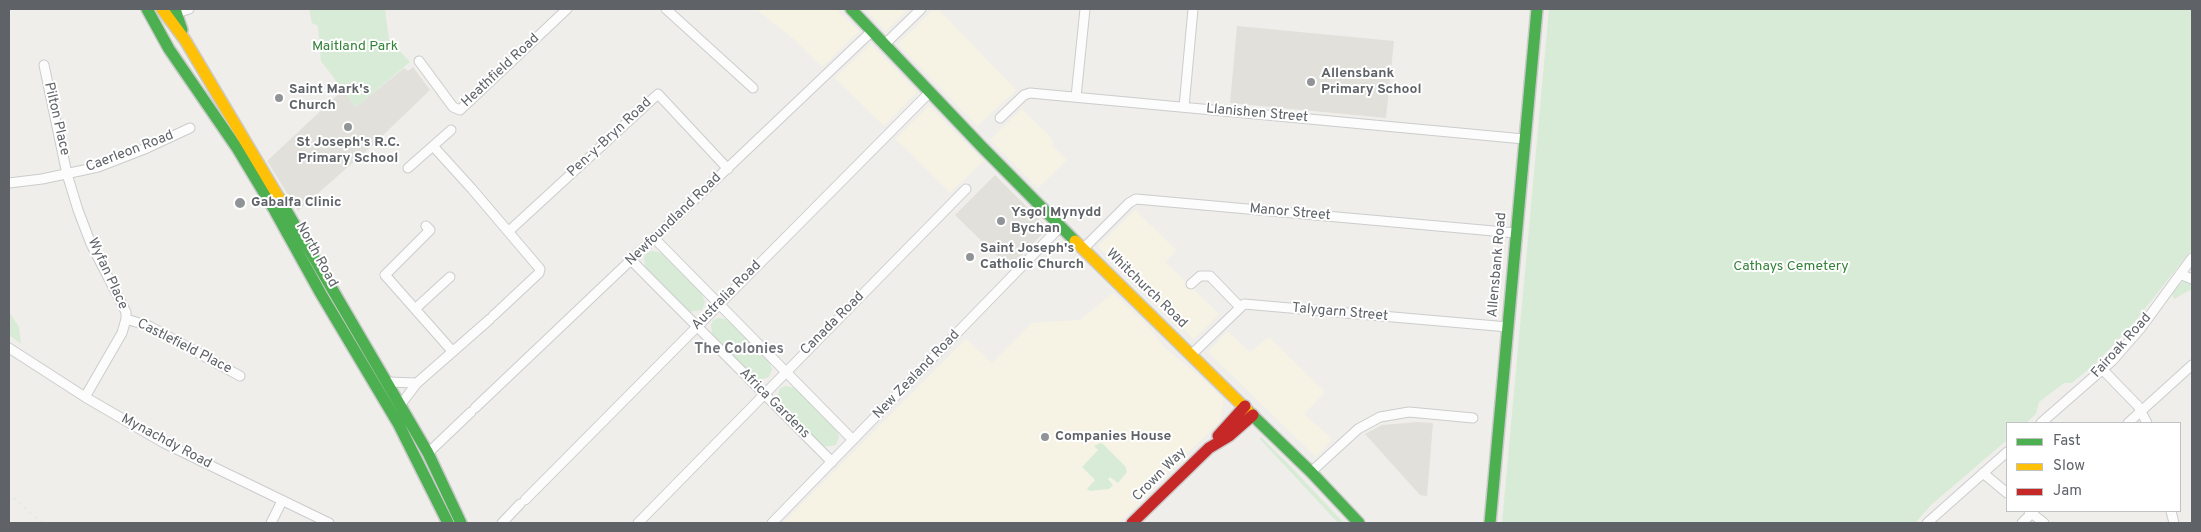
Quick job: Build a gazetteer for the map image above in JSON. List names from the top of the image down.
{
  "streets": {
    "main road": [
      "North Road",
      "Allensbank Road",
      "Whitchurch Road",
      "Crown Way"
    ],
    "street": [
      "Heathfield Road",
      "Llanishen Street",
      "Pilton Place",
      "Pen-y-Bryn Road",
      "Caerleon Road",
      "Manor Street",
      "Newfoundland Road",
      "Wyfan Place",
      "Australia Road",
      "Talygarn Street",
      "Canada Road",
      "Fairoak Road",
      "Castlefield Place",
      "New Zealand Road",
      "Africa Gardens",
      "Mynachdy Road"
    ]
  },
  "crossings": [
    ["Llanishen Street", "Allensbank Road"],
    ["Pilton Place", "Caerleon Road"],
    ["Pilton Place", "Wyfan Place"],
    ["Pen-y-Bryn Road", "Newfoundland Road"],
    ["Caerleon Road", "Wyfan Place"],
    ["Manor Street", "Allensbank Road"],
    ["Manor Street", "Whitchurch Road"],
    ["Newfoundland Road", "North Road"],
    ["Newfoundland Road", "Whitchurch Road"],
    ["Newfoundland Road", "Africa Gardens"],
    ["Allensbank Road", "Talygarn Street"],
    ["Wyfan Place", "Castlefield Place"],
    ["Wyfan Place", "Mynachdy Road"],
    ["Whitchurch Road", "Australia Road"],
    ["Whitchurch Road", "New Zealand Road"],
    ["Whitchurch Road", "Crown Way"],
    ["Australia Road", "Africa Gardens"],
    ["Canada Road", "Africa Gardens"],
    ["New Zealand Road", "Africa Gardens"]
  ],
  "districts": ["The Colonies"],
  "parks": ["Maitland Park", "Cathays Cemetery"],
  "places": [
    "Allensbank Primary School",
    "Saint Mark's Church",
    "St Joseph's R.C. Primary School",
    "Gabalfa Clinic",
    "Ysgol Mynydd Bychan",
    "Saint Joseph's Catholic Church",
    "Companies House"
  ],
  "legend": ["Fast", "Slow", "Jam"]
}
